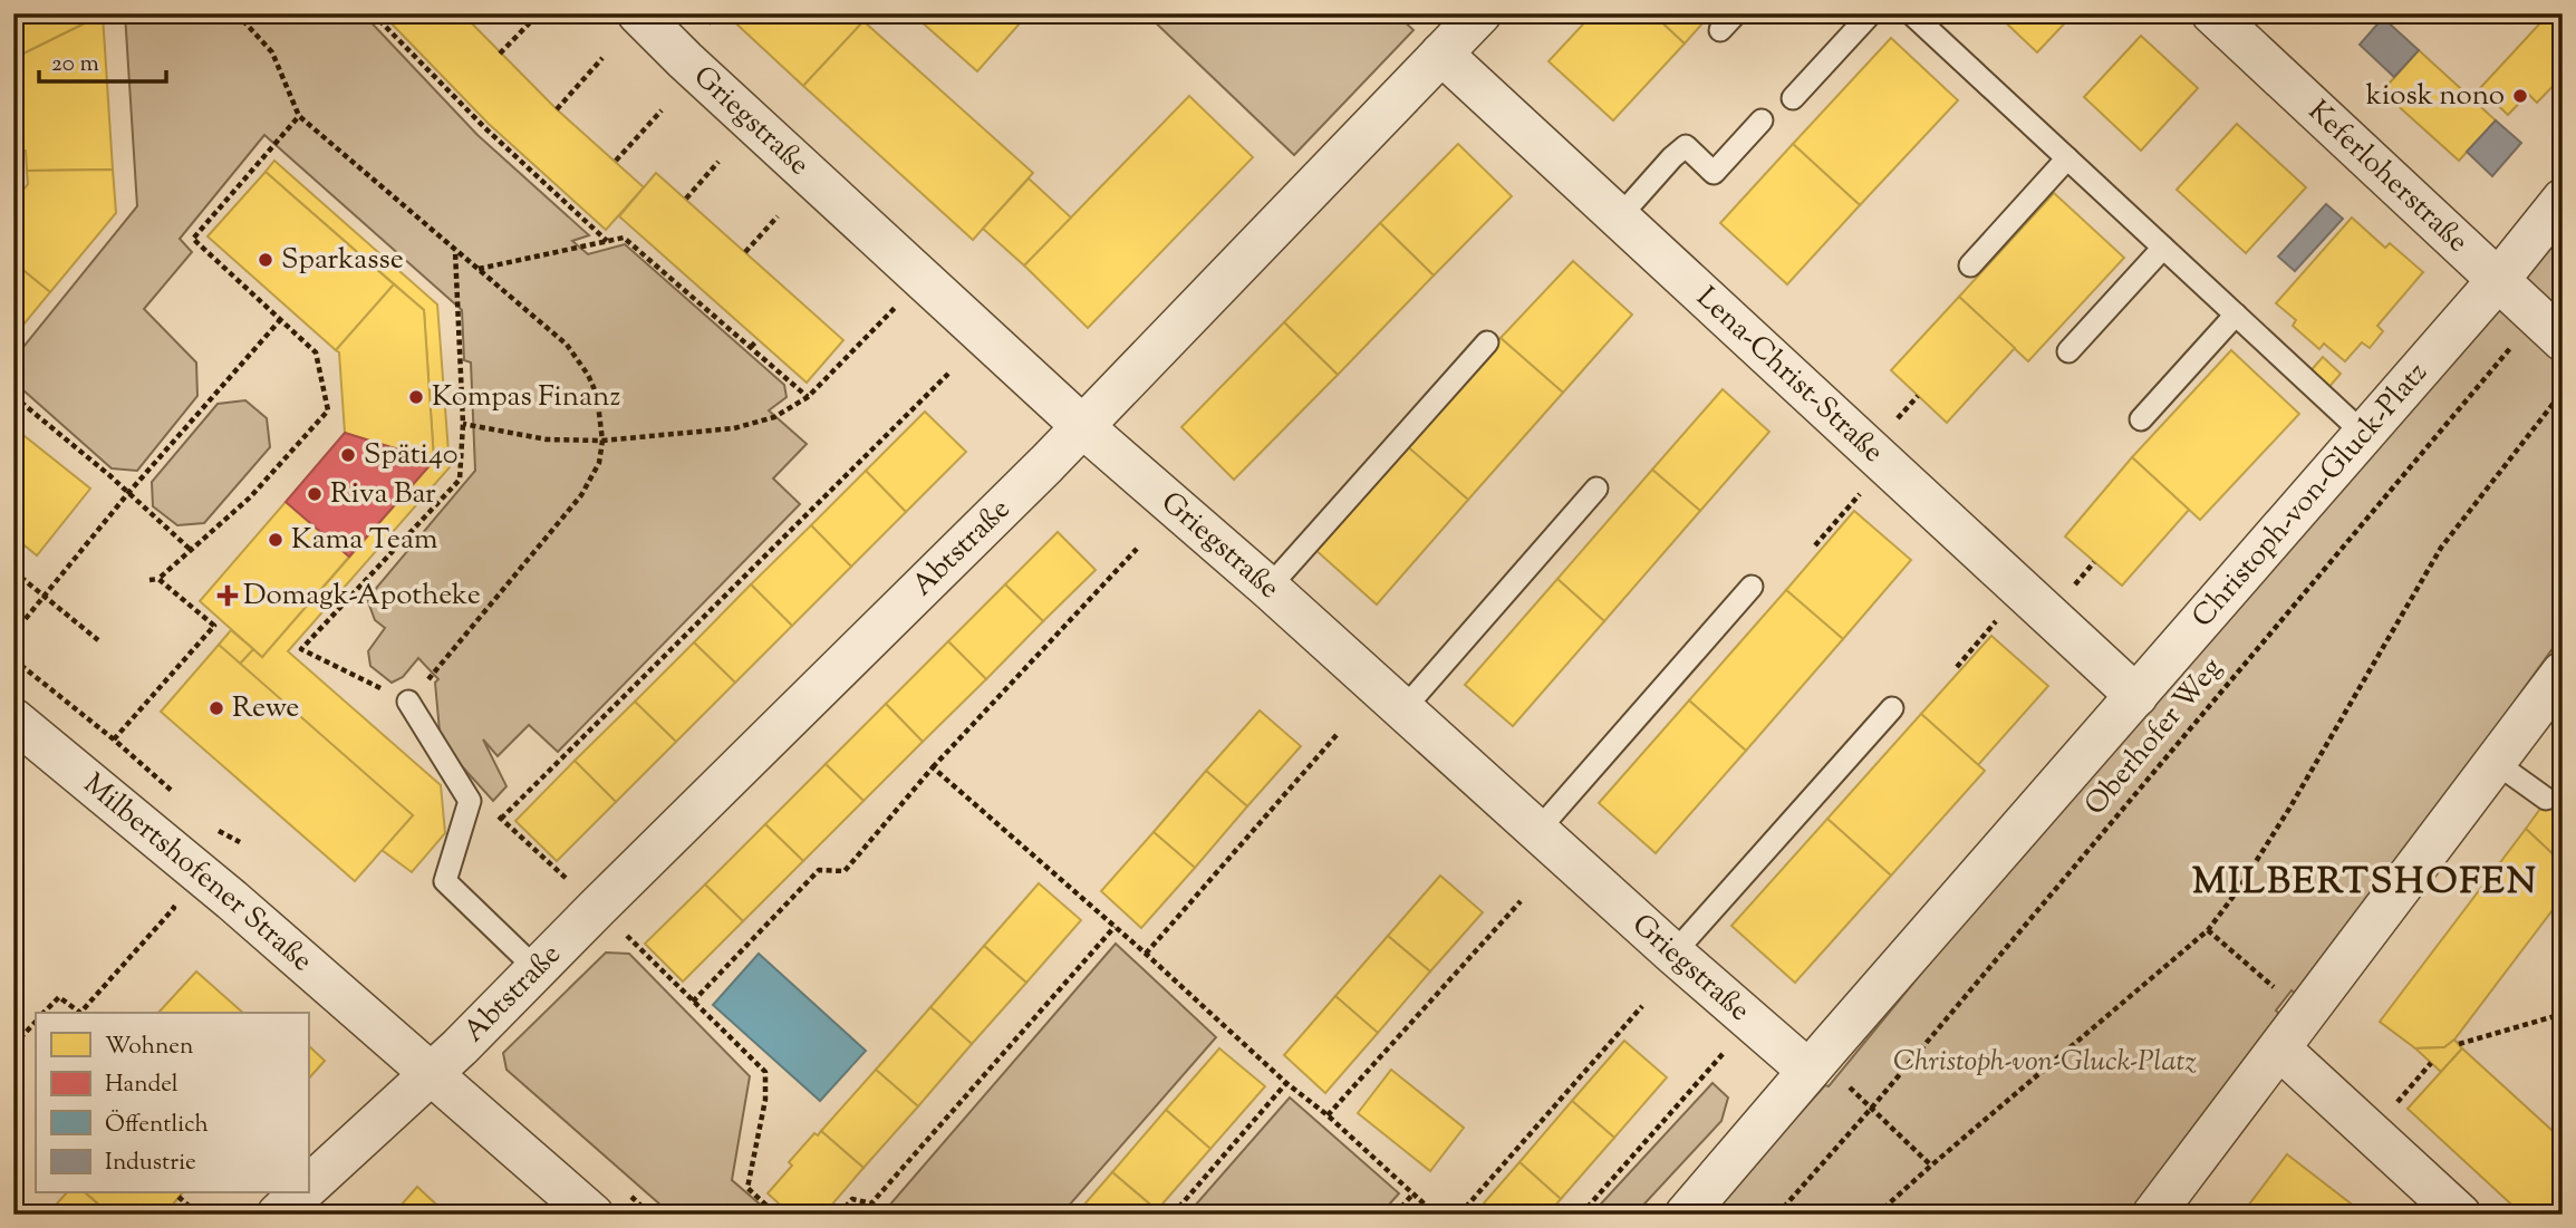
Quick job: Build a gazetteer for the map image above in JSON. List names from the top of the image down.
{
  "streets": {
    "street": [
      "Griegstraße",
      "Keferloherstraße",
      "Lena-Christ-Straße",
      "Christoph-von-Gluck-Platz",
      "Abtstraße",
      "Milbertshofener Straße"
    ],
    "path": ["Oberhofer Weg"]
  },
  "crossings": [
    ["Griegstraße", "Christoph-von-Gluck-Platz"],
    ["Griegstraße", "Abtstraße"],
    ["Keferloherstraße", "Christoph-von-Gluck-Platz"],
    ["Keferloherstraße", "Oberhofer Weg"],
    ["Lena-Christ-Straße", "Christoph-von-Gluck-Platz"],
    ["Lena-Christ-Straße", "Abtstraße"],
    ["Abtstraße", "Milbertshofener Straße"]
  ],
  "districts": ["MILBERTSHOFEN"],
  "parks": ["Christoph-von-Gluck-Platz"],
  "places": {
    "other": [
      "kiosk nono",
      "Sparkasse",
      "Kompas Finanz",
      "Späti40",
      "Riva Bar",
      "Kama Team",
      "Rewe"
    ],
    "health": ["Domagk-Apotheke"]
  },
  "legend": [
    "Wohnen",
    "Handel",
    "Öffentlich",
    "Industrie"
  ],
  "scale_bar": "20 m"
}
